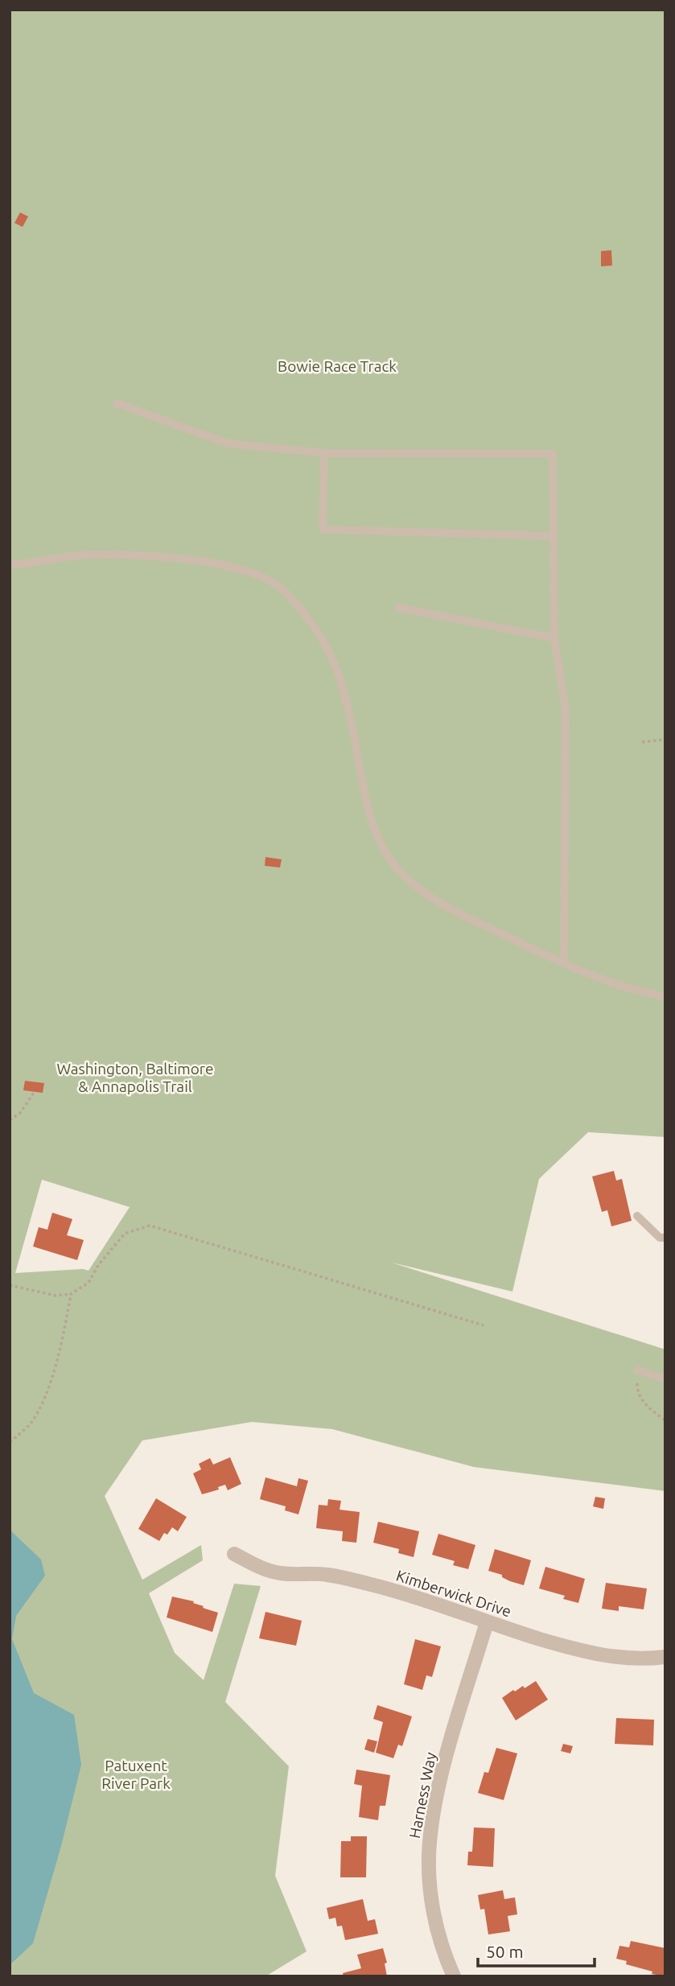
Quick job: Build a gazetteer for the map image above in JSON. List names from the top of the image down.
{
  "streets": {
    "street": ["Kimberwick Drive", "Harness Way"]
  },
  "crossings": [
    ["Kimberwick Drive", "Harness Way"]
  ],
  "parks": ["Bowie Race Track", "Washington, Baltimore & Annapolis Trail", "Patuxent River Park"],
  "scale_bar": "50 m"
}
